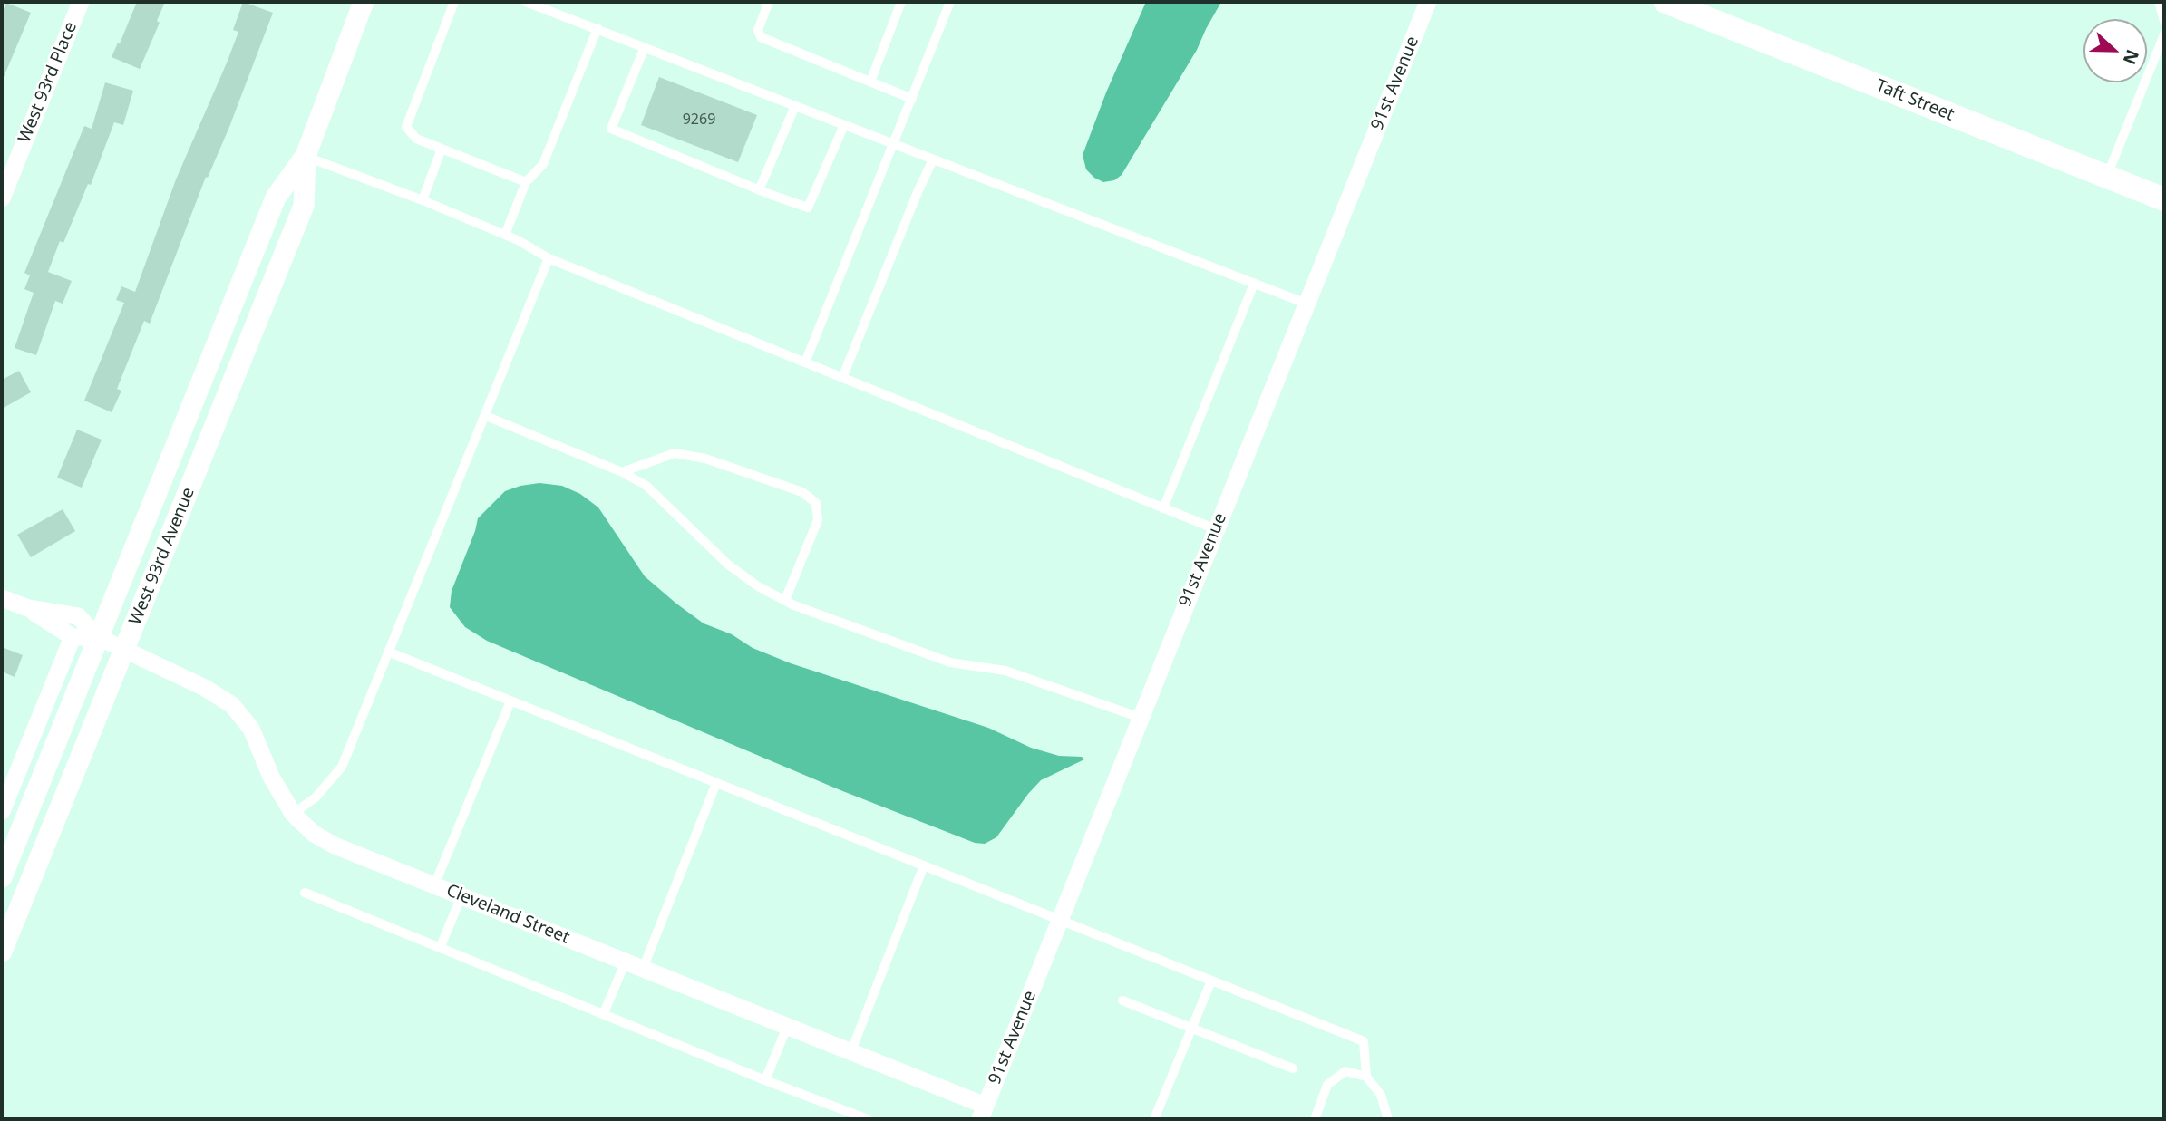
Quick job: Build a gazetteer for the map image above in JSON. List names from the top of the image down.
{
  "streets": {
    "main road": ["Taft Street"],
    "street": [
      "West 93rd Place",
      "91st Avenue",
      "West 93rd Avenue",
      "Cleveland Street"
    ]
  },
  "crossings": [
    ["91st Avenue", "Cleveland Street"],
    ["West 93rd Avenue", "Cleveland Street"]
  ],
  "house_numbers": ["9269"],
  "north": "right"
}
